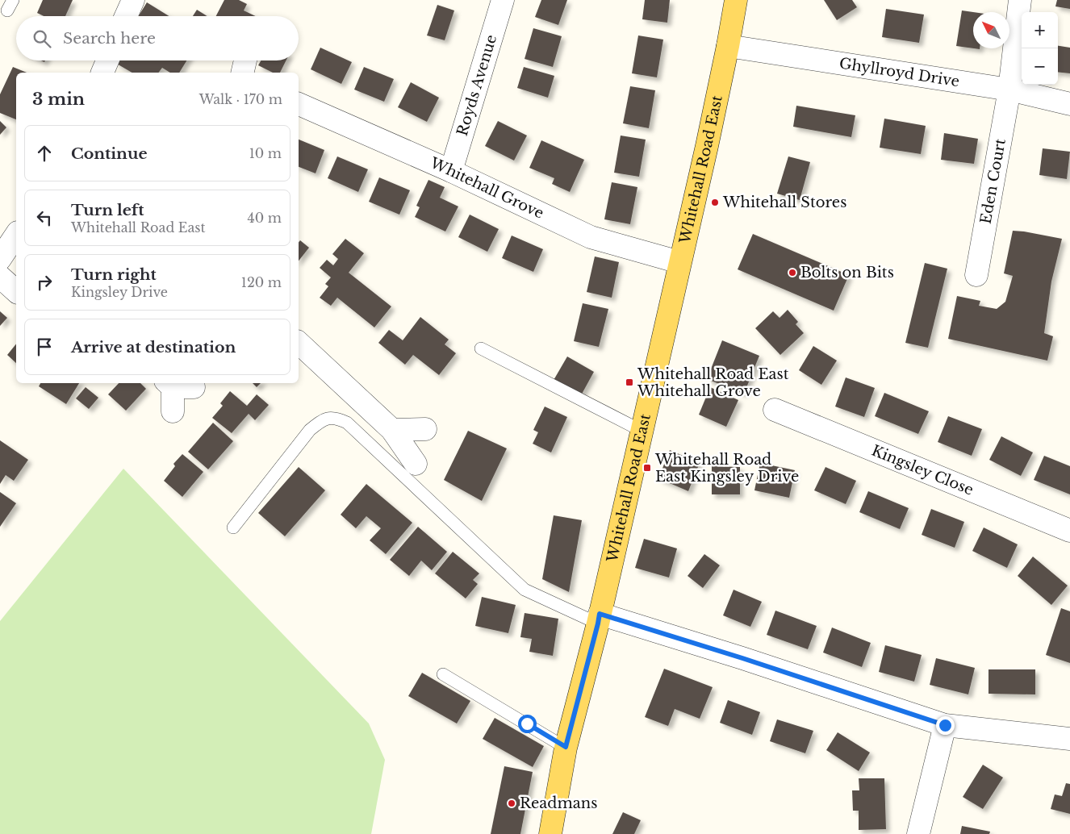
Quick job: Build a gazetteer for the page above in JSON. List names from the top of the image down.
{
  "streets": {
    "main road": ["Whitehall Road East"],
    "street": [
      "Ghyllroyd Drive",
      "Royds Avenue",
      "Eden Court",
      "Whitehall Grove",
      "Kingsley Close"
    ]
  },
  "crossings": [
    ["Ghyllroyd Drive", "Whitehall Road East"],
    ["Ghyllroyd Drive", "Eden Court"],
    ["Royds Avenue", "Whitehall Grove"],
    ["Whitehall Road East", "Whitehall Grove"]
  ],
  "places": {
    "other": ["Whitehall Stores", "Bolts on Bits", "Readmans"],
    "transit": ["Whitehall Road East Whitehall Grove", "Whitehall Road East Kingsley Drive"]
  },
  "north": "top left",
  "page": {
    "map_buttons": ["+", "−"],
    "search": "Search here",
    "heading": ["3 min", "Walk · 170 m"],
    "list": [
      ["Continue", "10 m"],
      ["Turn left", "Whitehall Road East", "40 m"],
      ["Turn right", "Kingsley Drive", "120 m"],
      "Arrive at destination"
    ]
  }
}
